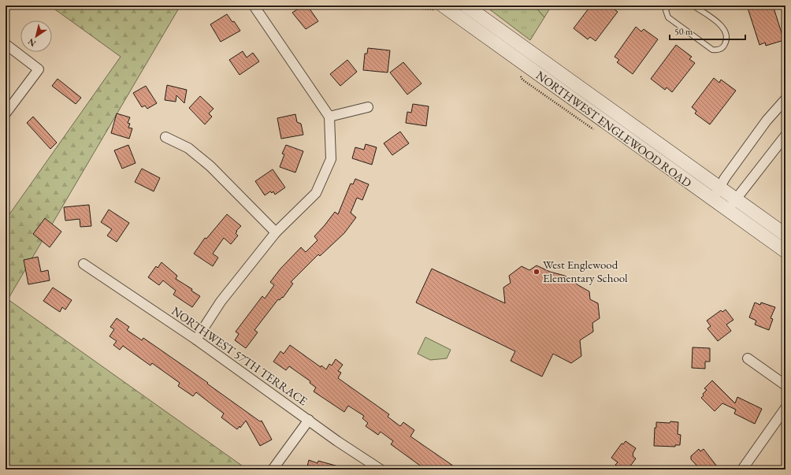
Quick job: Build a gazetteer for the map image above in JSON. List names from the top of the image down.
{
  "streets": {
    "main road": ["NORTHWEST ENGLEWOOD ROAD"],
    "street": ["NORTHWEST 57TH TERRACE"]
  },
  "places": ["West Englewood Elementary School"],
  "scale_bar": "50 m",
  "north": "bottom left"
}
